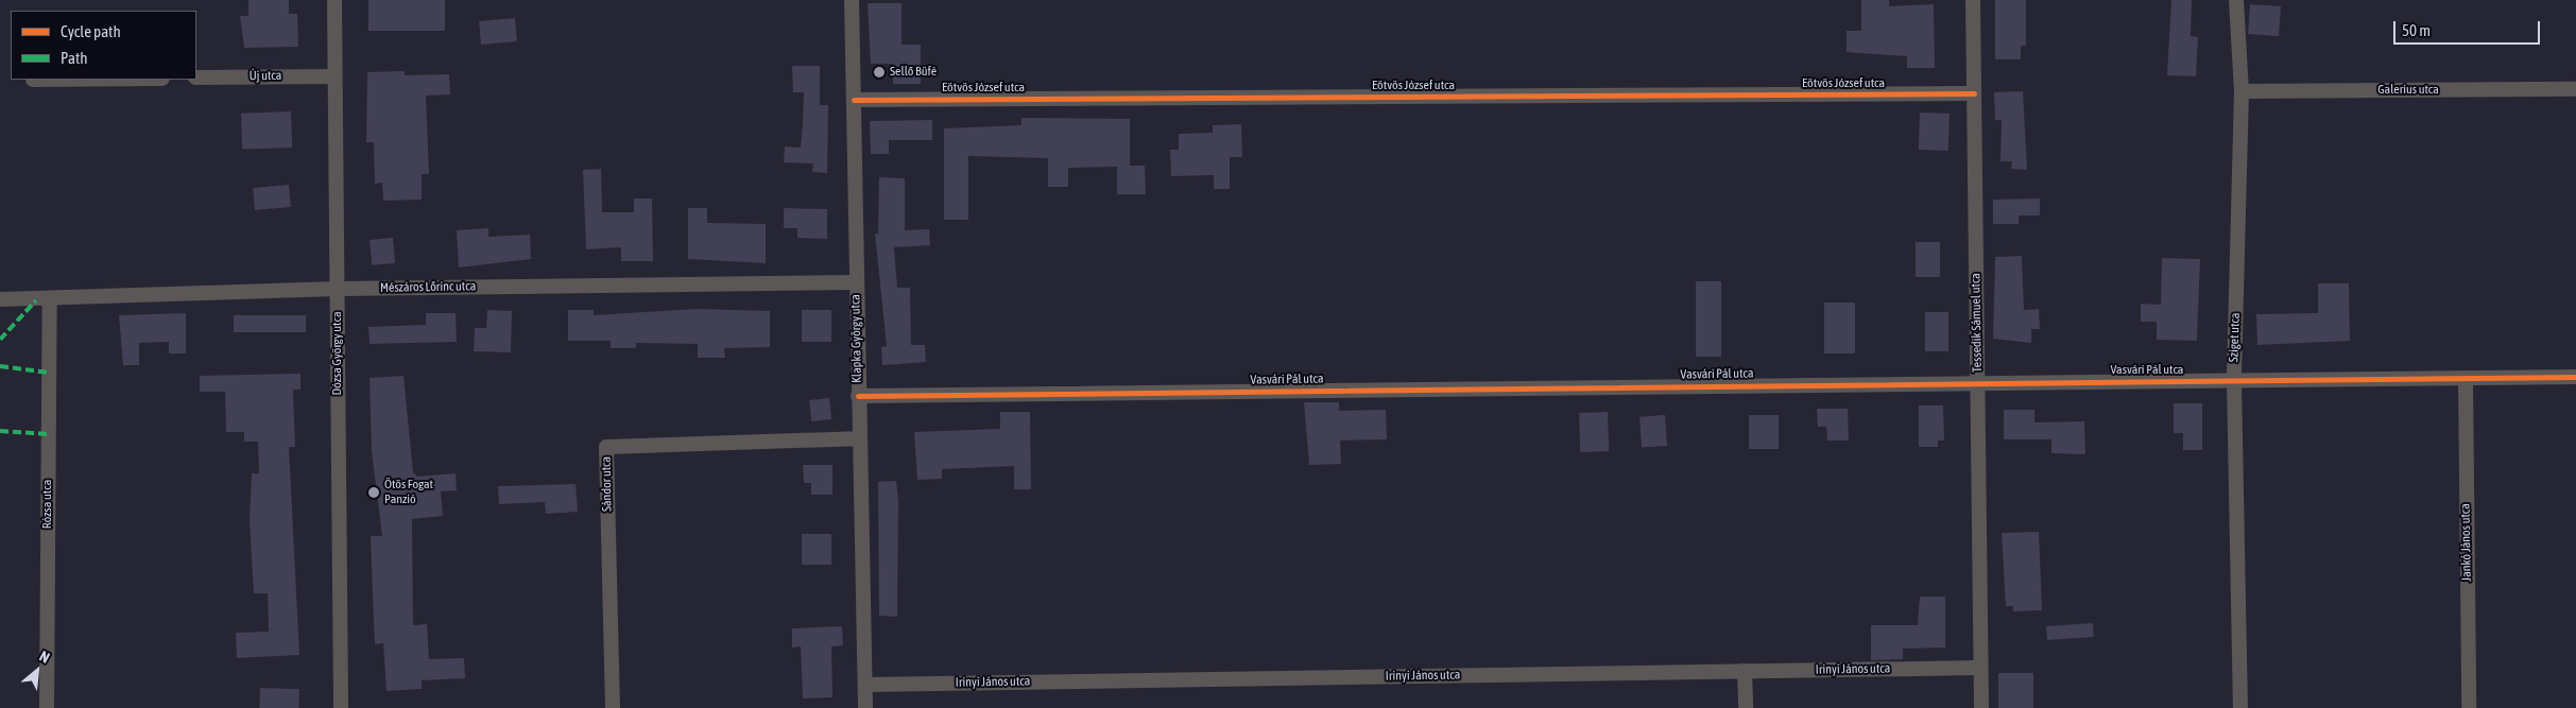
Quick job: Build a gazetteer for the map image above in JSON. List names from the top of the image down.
{
  "streets": {
    "street": [
      "Új utca",
      "Eötvös József utca",
      "Galerius utca",
      "Mészáros Lőrinc utca",
      "Tessedik Sámuel utca",
      "Sziget utca",
      "Klapka György utca",
      "Dózsa György utca",
      "Vasvári Pál utca",
      "Sándor utca",
      "Rózsa utca",
      "Jankó János utca",
      "Irinyi János utca"
    ]
  },
  "crossings": [
    ["Új utca", "Dózsa György utca"],
    ["Eötvös József utca", "Tessedik Sámuel utca"],
    ["Eötvös József utca", "Klapka György utca"],
    ["Galerius utca", "Sziget utca"],
    ["Mészáros Lőrinc utca", "Klapka György utca"],
    ["Mészáros Lőrinc utca", "Dózsa György utca"],
    ["Mészáros Lőrinc utca", "Rózsa utca"],
    ["Tessedik Sámuel utca", "Vasvári Pál utca"],
    ["Tessedik Sámuel utca", "Irinyi János utca"],
    ["Sziget utca", "Vasvári Pál utca"],
    ["Klapka György utca", "Vasvári Pál utca"],
    ["Klapka György utca", "Sándor utca"],
    ["Klapka György utca", "Irinyi János utca"],
    ["Vasvári Pál utca", "Jankó János utca"]
  ],
  "places": ["Sellő Büfé", "Ötös Fogat Panzió"],
  "legend": ["Cycle path", "Path"],
  "scale_bar": "50 m",
  "north": "top right"
}
